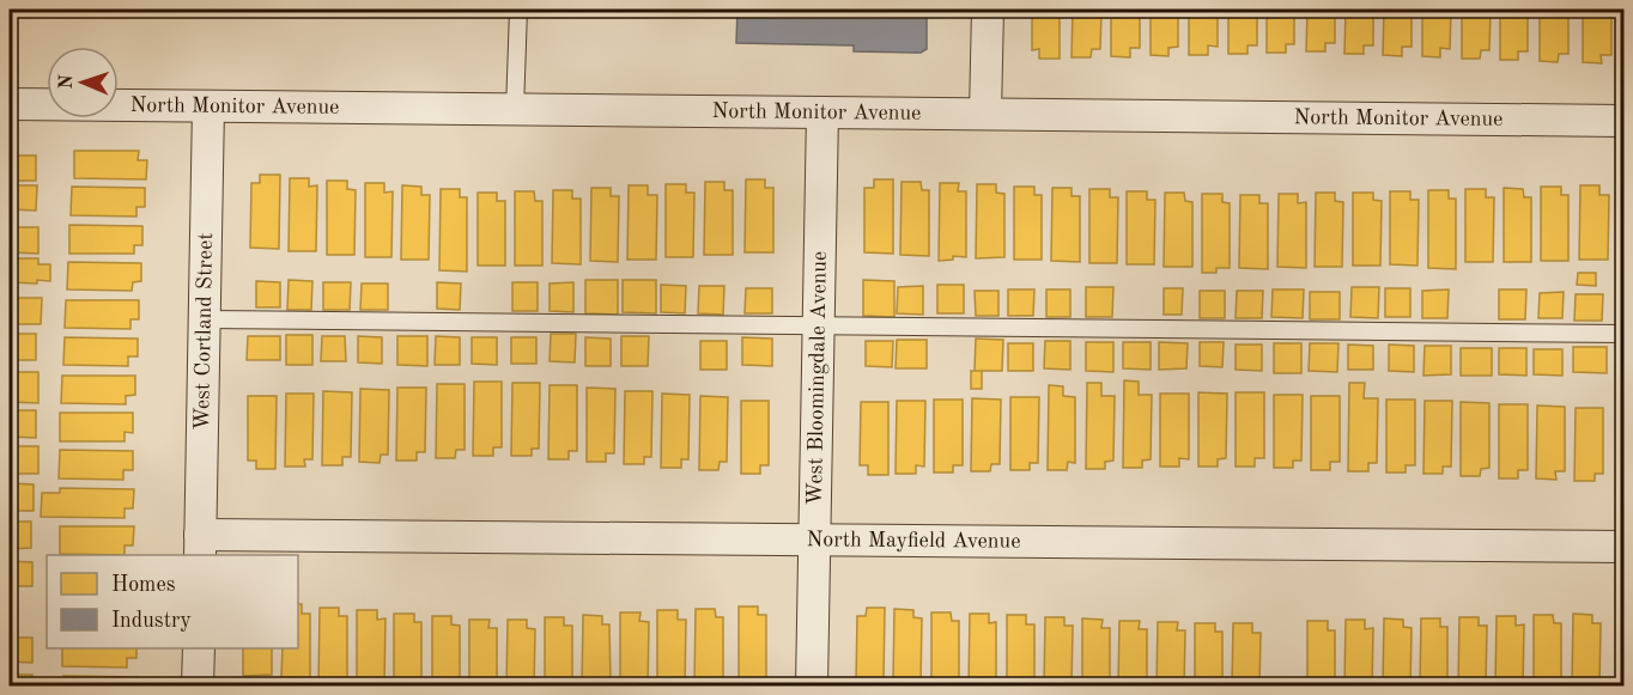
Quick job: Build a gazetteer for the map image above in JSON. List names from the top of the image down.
{
  "streets": {
    "street": [
      "North Monitor Avenue",
      "West Cortland Street",
      "West Bloomingdale Avenue",
      "North Mayfield Avenue"
    ]
  },
  "crossings": [
    ["North Monitor Avenue", "West Cortland Street"],
    ["North Monitor Avenue", "West Bloomingdale Avenue"],
    ["West Cortland Street", "North Mayfield Avenue"],
    ["West Bloomingdale Avenue", "North Mayfield Avenue"]
  ],
  "legend": ["Homes", "Industry"],
  "north": "left"
}
